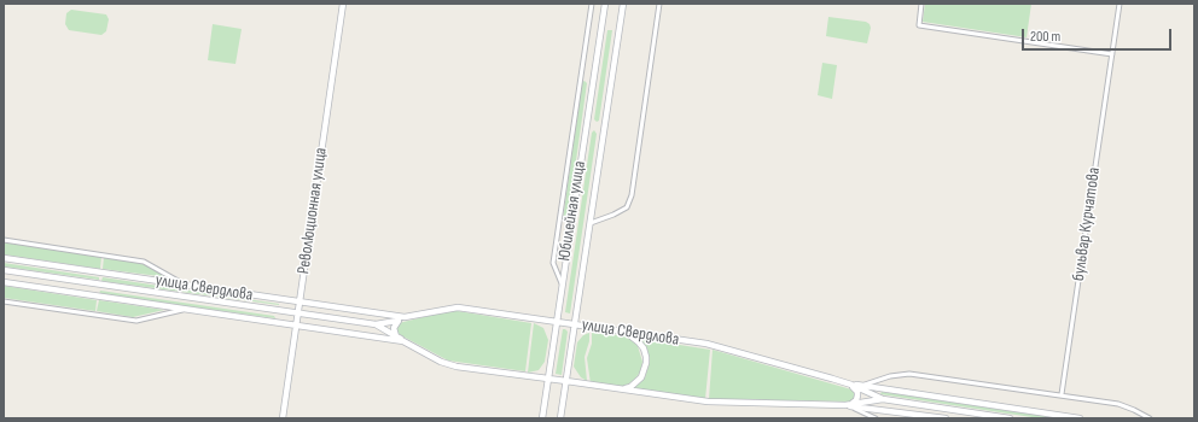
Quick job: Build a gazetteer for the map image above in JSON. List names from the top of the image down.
{
  "streets": {
    "main road": ["Революционная улица", "Юбилейная улица", "улица Свердлова"],
    "street": ["бульвар Курчатова"]
  },
  "crossings": [
    ["Революционная улица", "улица Свердлова"],
    ["Юбилейная улица", "улица Свердлова"]
  ],
  "scale_bar": "200 m"
}
